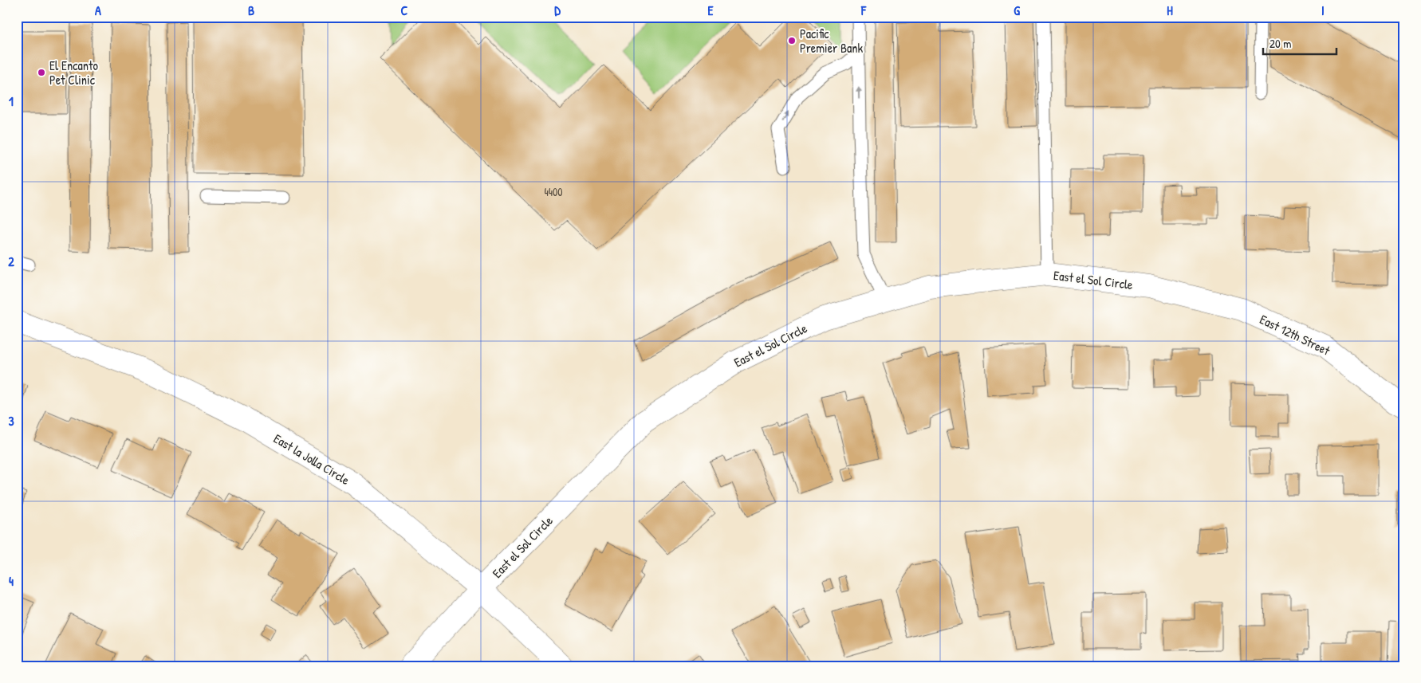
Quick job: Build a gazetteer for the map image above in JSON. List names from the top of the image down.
{
  "streets": {
    "street": ["East el Sol Circle", "East 12th Street", "East la Jolla Circle"]
  },
  "crossings": [
    ["East el Sol Circle", "East 12th Street"],
    ["East el Sol Circle", "East la Jolla Circle"]
  ],
  "places": ["Pacific Premier Bank", "El Encanto Pet Clinic"],
  "house_numbers": ["4400"],
  "scale_bar": "20 m",
  "grid": {
    "columns": [
      "A",
      "B",
      "C",
      "D",
      "E",
      "F",
      "G",
      "H",
      "I"
    ],
    "rows": [
      "1",
      "2",
      "3",
      "4"
    ]
  }
}
